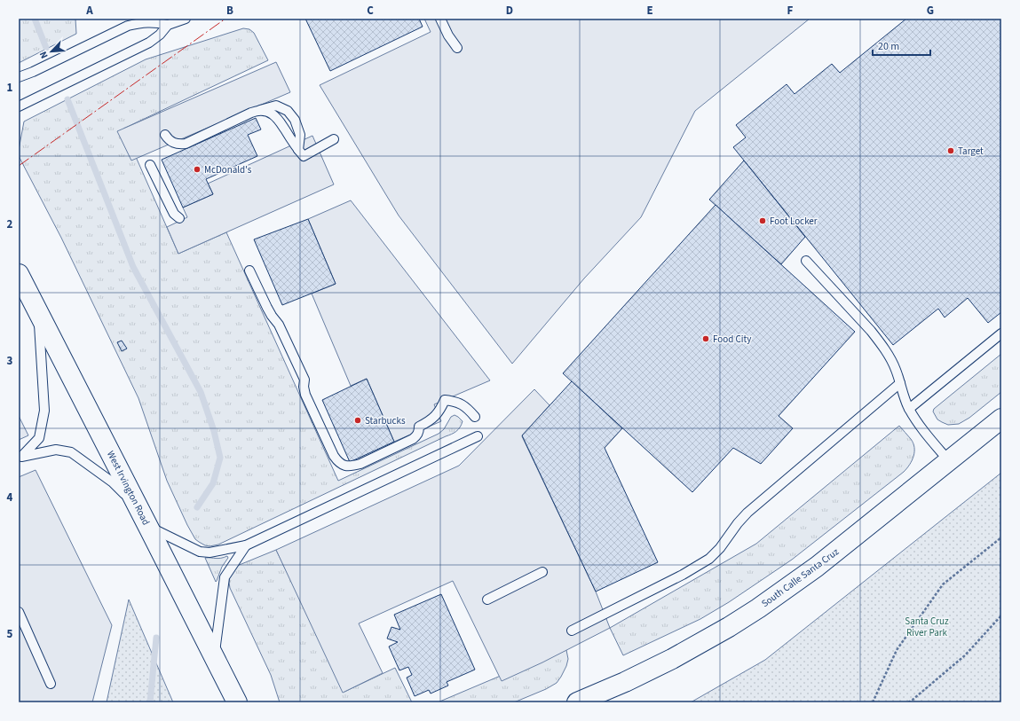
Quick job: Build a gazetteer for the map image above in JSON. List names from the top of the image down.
{
  "streets": {
    "street": ["West Irvington Road", "South Calle Santa Cruz"]
  },
  "parks": ["Santa Cruz River Park"],
  "places": [
    "Target",
    "McDonald's",
    "Foot Locker",
    "Food City",
    "Starbucks"
  ],
  "scale_bar": "20 m",
  "north": "bottom left",
  "grid": {
    "columns": [
      "A",
      "B",
      "C",
      "D",
      "E",
      "F",
      "G"
    ],
    "rows": [
      "1",
      "2",
      "3",
      "4",
      "5"
    ]
  }
}
